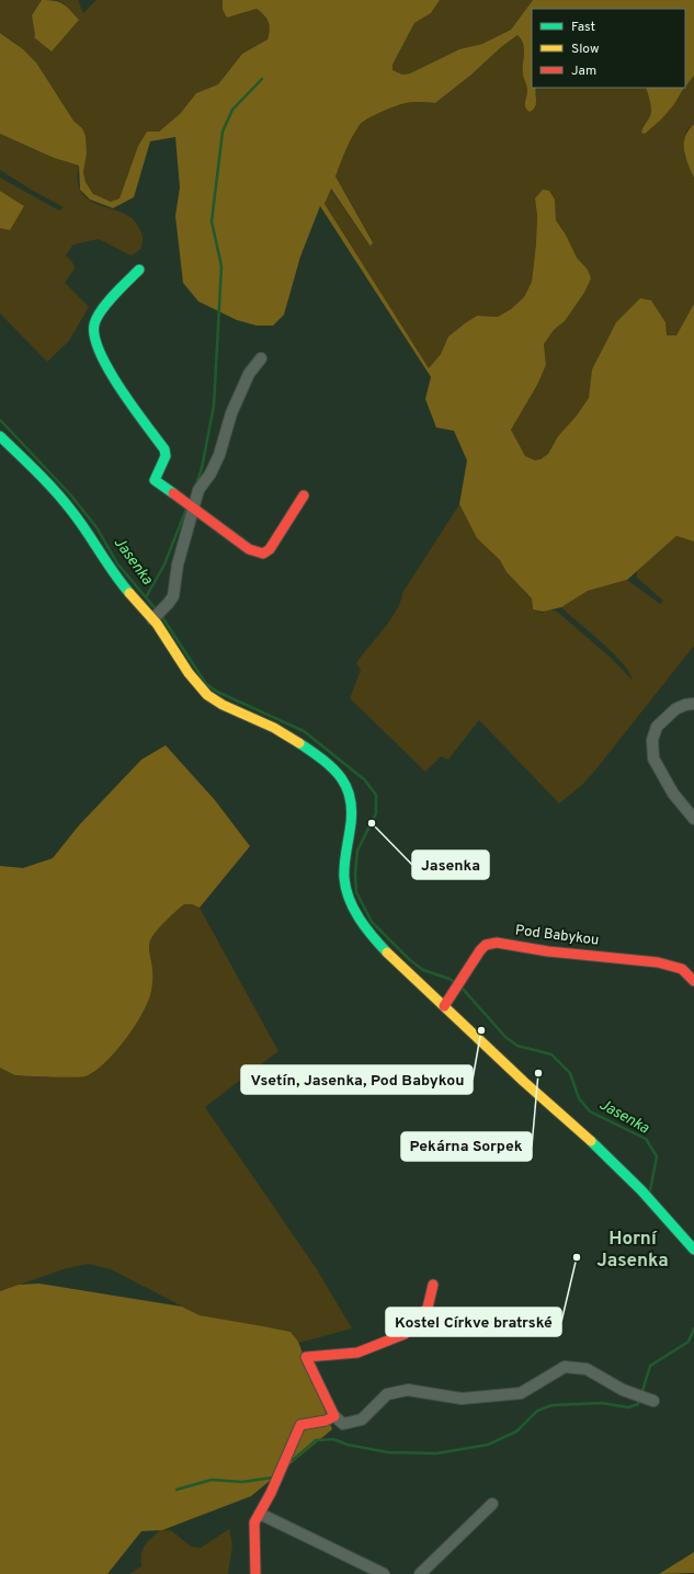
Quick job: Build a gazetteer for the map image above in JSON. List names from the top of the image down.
{
  "streets": {
    "street": ["Pod Babykou"]
  },
  "districts": ["Horní Jasenka"],
  "water": ["Jasenka"],
  "places": [
    "Jasenka",
    "Vsetín, Jasenka, Pod Babykou",
    "Pekárna Sorpek",
    "Kostel Církve bratrské"
  ],
  "legend": ["Fast", "Slow", "Jam"]
}
